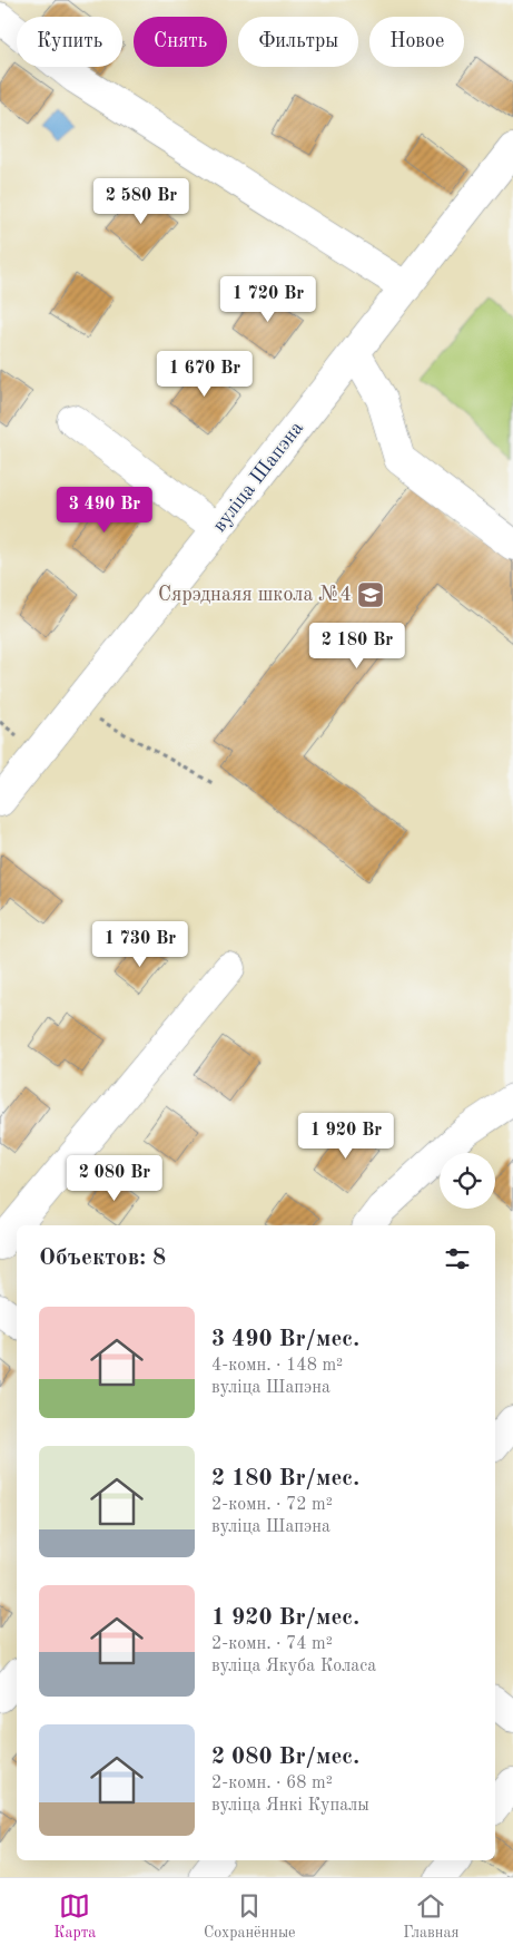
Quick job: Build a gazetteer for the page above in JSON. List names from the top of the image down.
{
  "streets": {
    "street": ["вуліца Шапэна"]
  },
  "places": {
    "school or university": ["Сярэднаяя школа №4"]
  },
  "page": {
    "chip": [
      "Купить",
      "Снять",
      "Фильтры",
      "Новое"
    ],
    "price": [
      "2 580 Br",
      "1 720 Br",
      "1 670 Br",
      "3 490 Br",
      "2 180 Br",
      "1 730 Br",
      "1 920 Br",
      "2 080 Br"
    ],
    "heading": "Объектов: 8",
    "list": [
      {
        "name": "3 490 Br/мес.",
        "note": "4-комн. · 148 m² · вуліца Шапэна"
      },
      {
        "name": "2 180 Br/мес.",
        "note": "2-комн. · 72 m² · вуліца Шапэна"
      },
      {
        "name": "1 920 Br/мес.",
        "note": "2-комн. · 74 m² · вуліца Якуба Коласа"
      },
      {
        "name": "2 080 Br/мес.",
        "note": "2-комн. · 68 m² · вуліца Янкі Купалы"
      }
    ],
    "tabs": ["Карта", "Сохранённые", "Главная"]
  }
}
